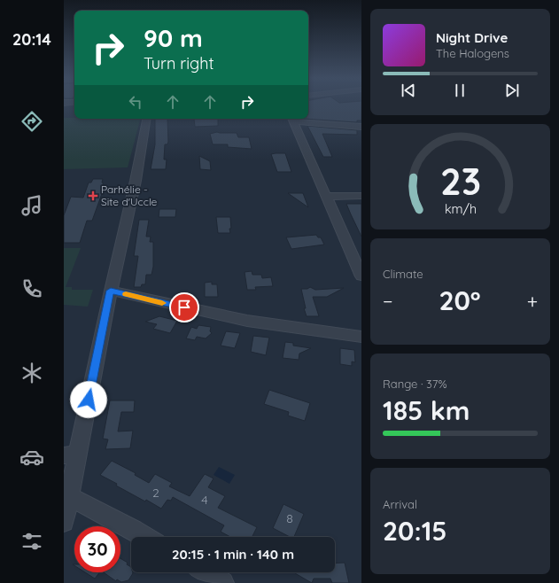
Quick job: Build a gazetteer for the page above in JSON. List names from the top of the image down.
{
  "places": {
    "health": ["Parhélie - Site d'Uccle"]
  },
  "house_numbers": ["2", "4", "8"],
  "page": {
    "tabs": "20:14",
    "turn": ["90 m", "Turn right"],
    "song": ["Night Drive", "The Halogens"],
    "tile": [
      "Climate",
      ["Range · 37%", "185 km"],
      ["Arrival", "20:15"]
    ],
    "heat": ["−", "20°", "+"],
    "limit": "30",
    "trip": "20:15 · 1 min · 140 m",
    "gauge": ["23", "km/h"]
  }
}
